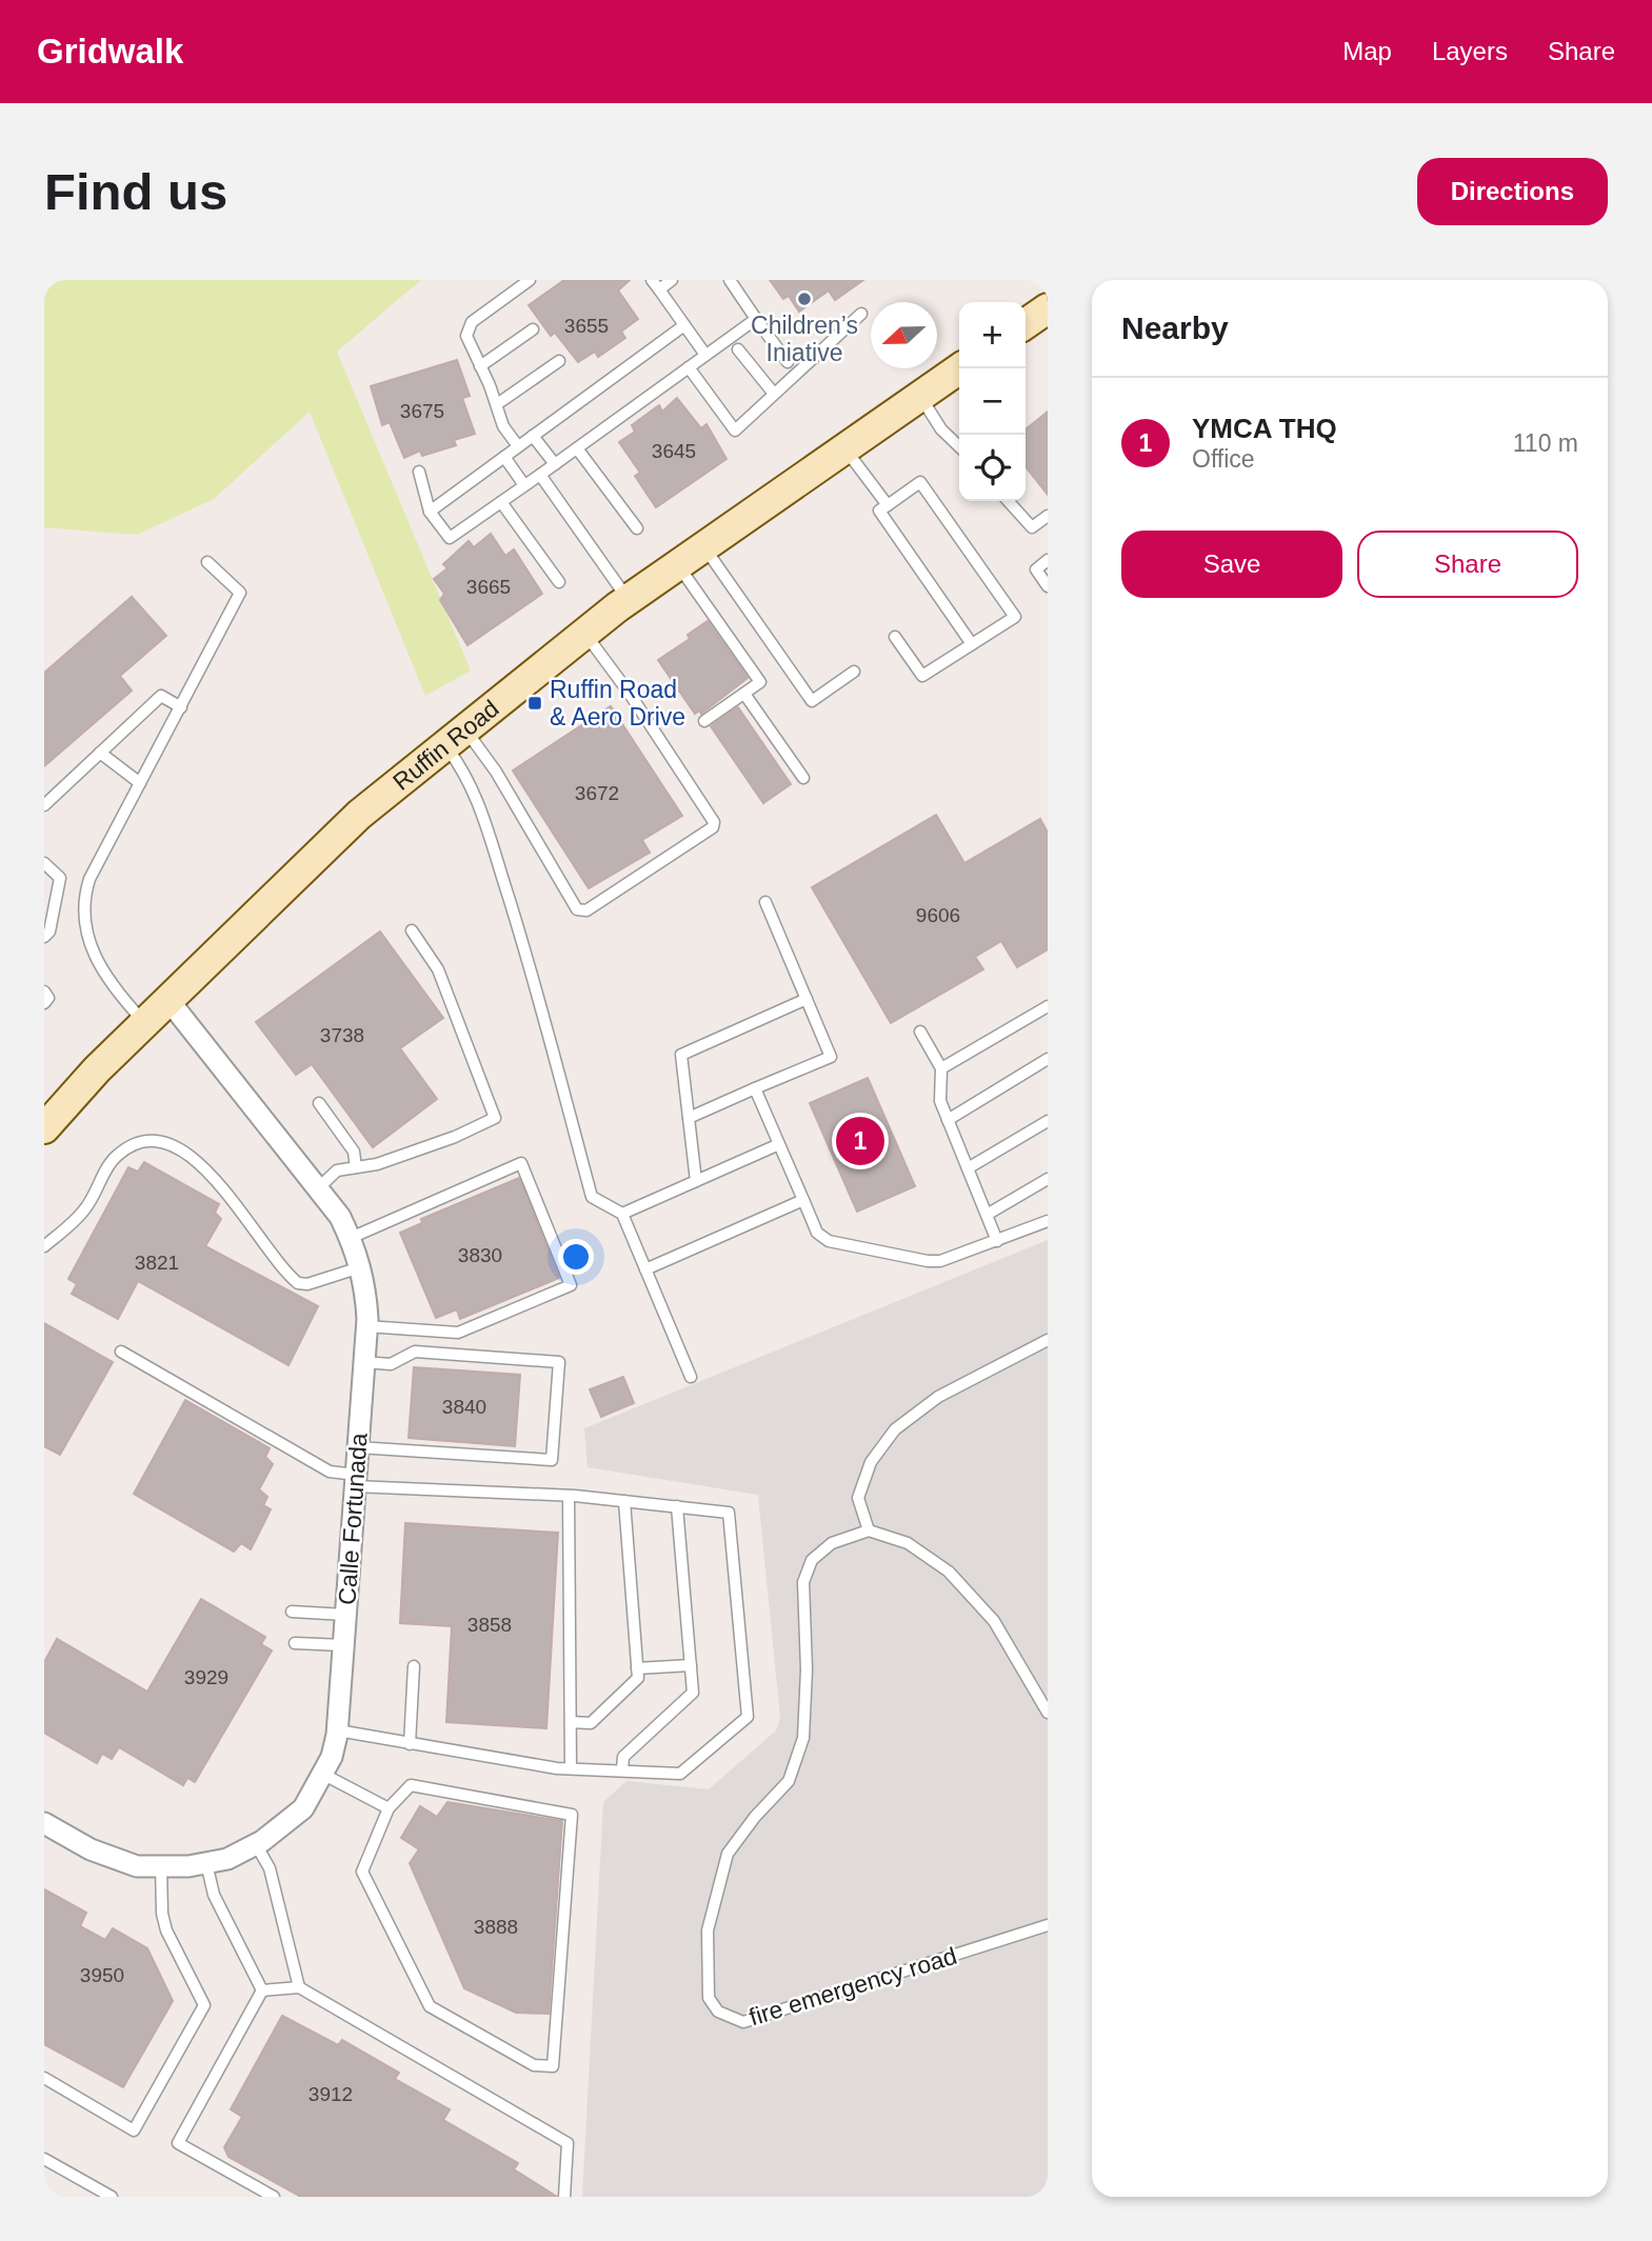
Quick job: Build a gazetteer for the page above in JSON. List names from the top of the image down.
{
  "streets": {
    "main road": ["Ruffin Road"],
    "street": ["Calle Fortunada"],
    "lane": ["fire emergency road"]
  },
  "crossings": [
    ["Ruffin Road", "Calle Fortunada"]
  ],
  "places": {
    "other": ["Children’s Iniative"],
    "transit": ["Ruffin Road & Aero Drive"]
  },
  "house_numbers": [
    "3655",
    "3675",
    "3645",
    "3665",
    "3672",
    "9606",
    "3738",
    "3830",
    "3821",
    "3840",
    "3858",
    "3929",
    "3888",
    "3950",
    "3912"
  ],
  "north": "left",
  "page": {
    "header": "Gridwalk",
    "nav": ["Map", "Layers", "Share"],
    "buttons": [
      "Directions",
      ["Save", "Share"]
    ],
    "title": "Find us",
    "heading": "Nearby",
    "map_buttons": ["+", "−"],
    "list": [
      {
        "mark": "1",
        "name": "YMCA THQ",
        "note": "Office",
        "value": "110 m"
      }
    ],
    "pins": "1"
  }
}
